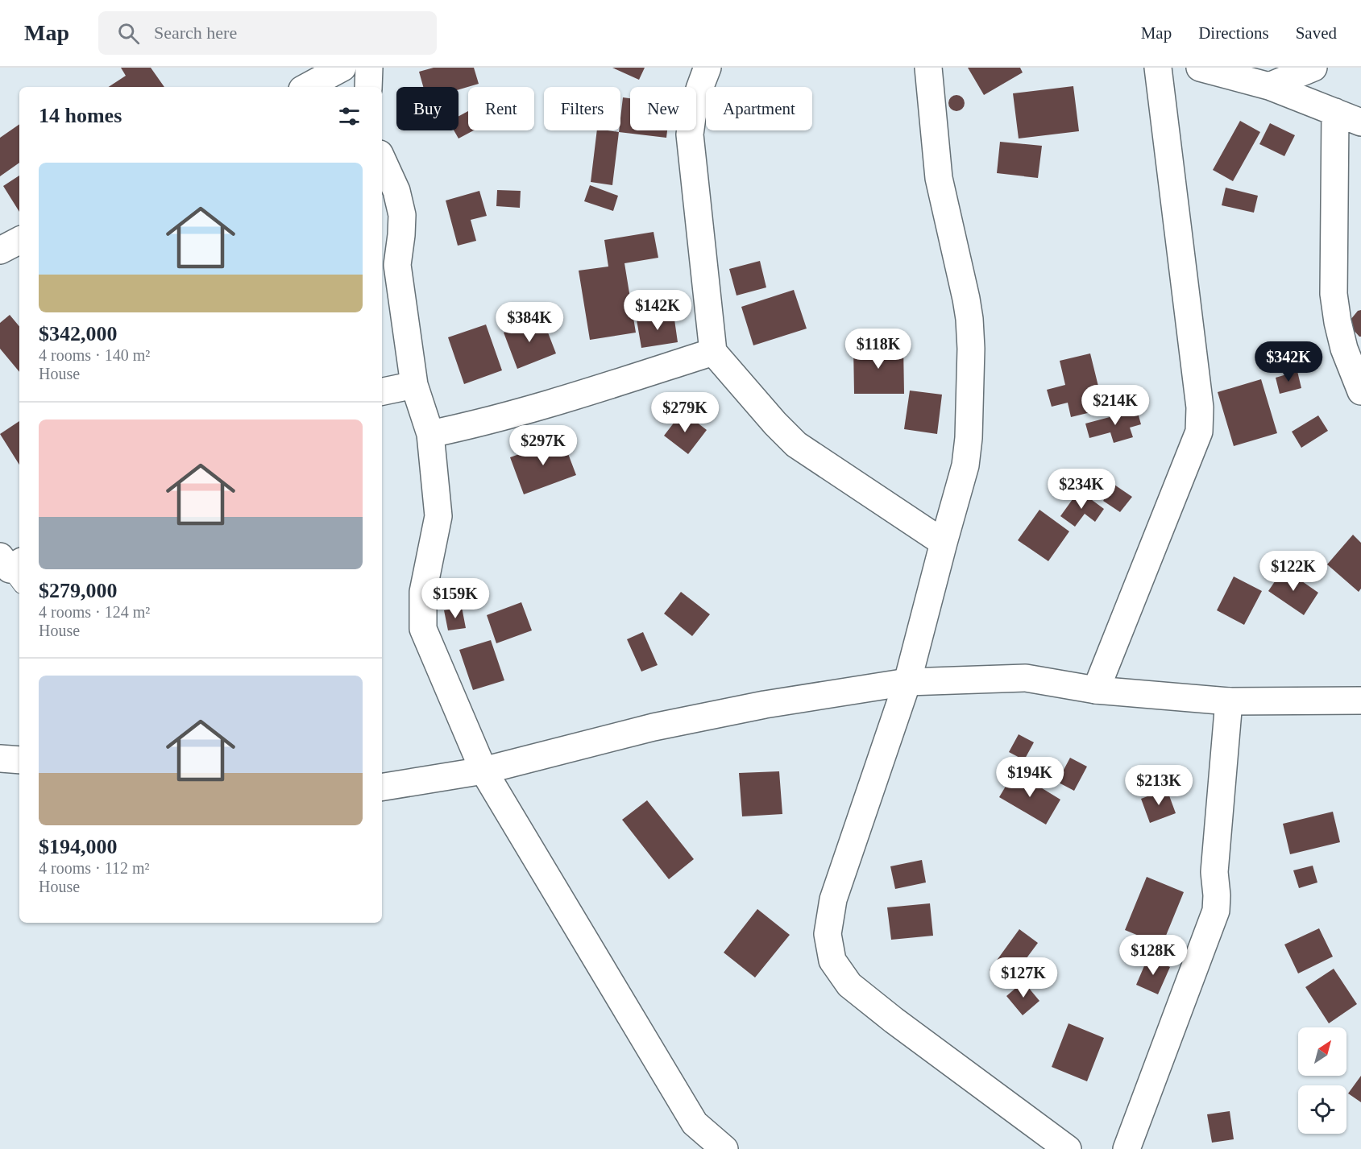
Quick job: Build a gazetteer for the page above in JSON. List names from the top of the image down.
{
  "north": "top right",
  "page": {
    "header": "Map",
    "search": "Search here",
    "nav": ["Map", "Directions", "Saved"],
    "chip": [
      "Buy",
      "Rent",
      "Filters",
      "New",
      "Apartment"
    ],
    "heading": "14 homes",
    "list": [
      {
        "name": "$342,000",
        "note": "4 rooms · 140 m² · House"
      },
      {
        "name": "$279,000",
        "note": "4 rooms · 124 m² · House"
      },
      {
        "name": "$194,000",
        "note": "4 rooms · 112 m² · House"
      }
    ],
    "price": [
      "$142K",
      "$384K",
      "$118K",
      "$342K",
      "$214K",
      "$279K",
      "$297K",
      "$234K",
      "$122K",
      "$159K",
      "$194K",
      "$213K",
      "$128K",
      "$127K"
    ]
  }
}
